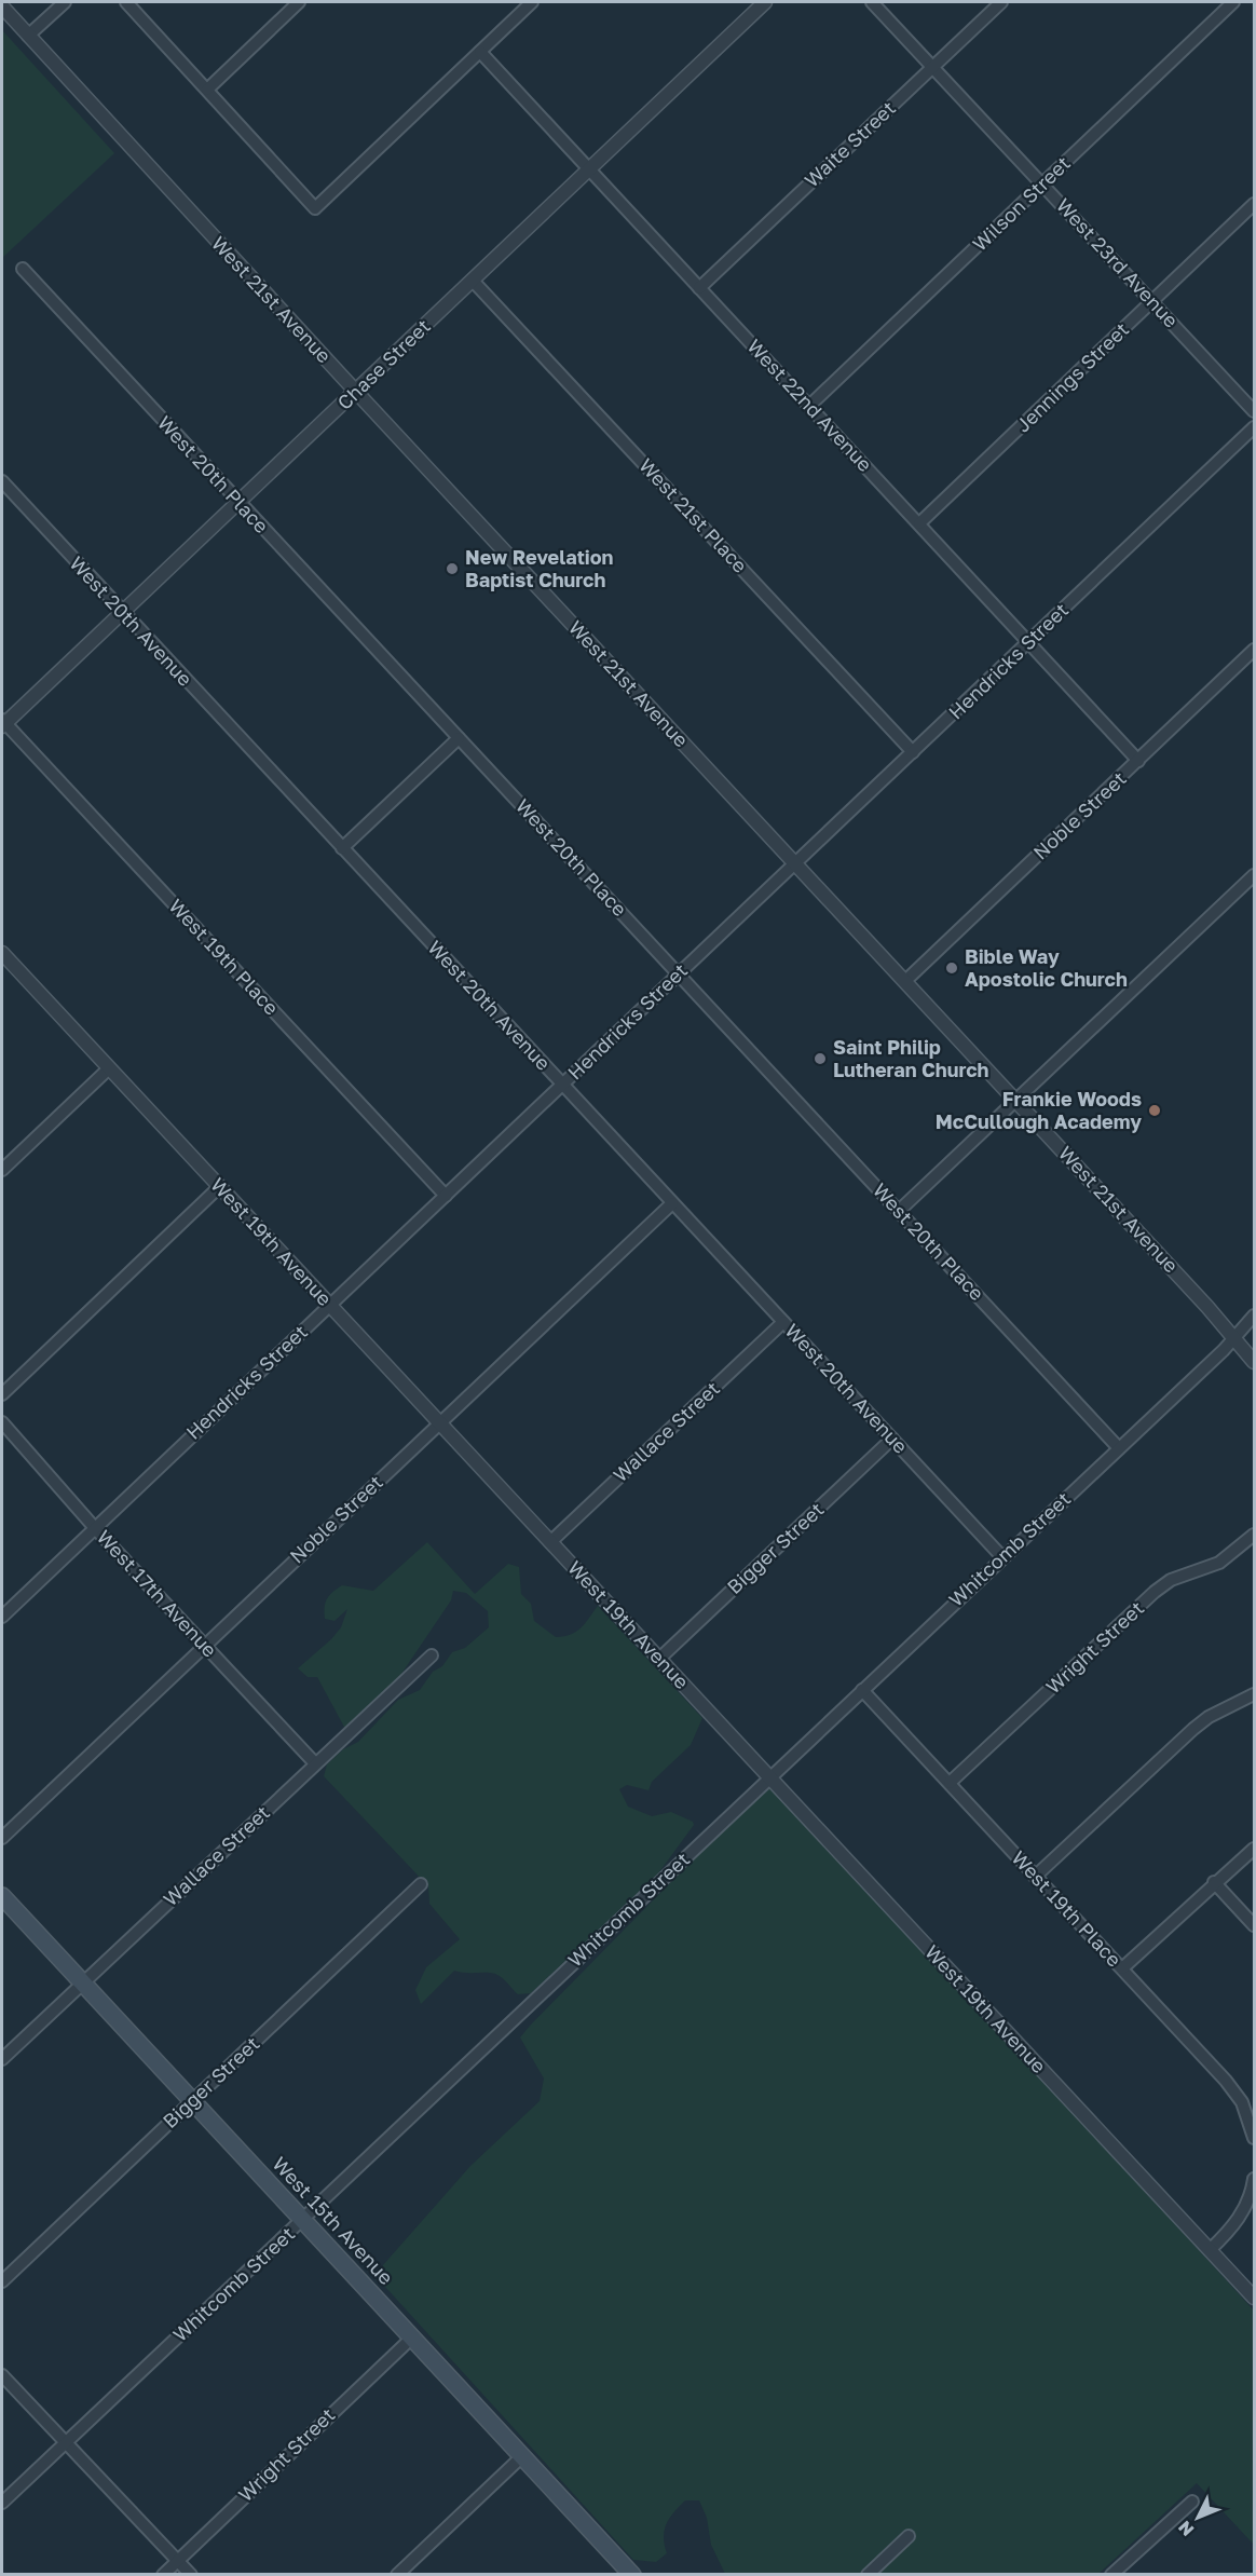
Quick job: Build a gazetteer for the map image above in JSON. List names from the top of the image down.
{
  "streets": {
    "main road": ["West 15th Avenue"],
    "street": [
      "Waite Street",
      "Wilson Street",
      "West 23rd Avenue",
      "West 21st Avenue",
      "Chase Street",
      "Jennings Street",
      "West 22nd Avenue",
      "West 20th Place",
      "West 21st Place",
      "West 20th Avenue",
      "Hendricks Street",
      "Noble Street",
      "West 19th Place",
      "West 19th Avenue",
      "Wallace Street",
      "Bigger Street",
      "Whitcomb Street",
      "West 17th Avenue",
      "Wright Street"
    ]
  },
  "crossings": [
    ["Waite Street", "West 23rd Avenue"],
    ["Waite Street", "West 22nd Avenue"],
    ["Wilson Street", "West 23rd Avenue"],
    ["Wilson Street", "West 22nd Avenue"],
    ["West 23rd Avenue", "Jennings Street"],
    ["West 21st Avenue", "Chase Street"],
    ["West 21st Avenue", "Hendricks Street"],
    ["West 21st Avenue", "Noble Street"],
    ["West 21st Avenue", "Whitcomb Street"],
    ["Chase Street", "West 22nd Avenue"],
    ["Chase Street", "West 20th Place"],
    ["Chase Street", "West 21st Place"],
    ["Chase Street", "West 20th Avenue"],
    ["Chase Street", "West 19th Place"],
    ["Jennings Street", "West 22nd Avenue"],
    ["West 22nd Avenue", "Hendricks Street"],
    ["West 22nd Avenue", "Noble Street"],
    ["West 20th Place", "Hendricks Street"],
    ["West 20th Place", "Whitcomb Street"],
    ["West 21st Place", "Hendricks Street"],
    ["West 20th Avenue", "Hendricks Street"],
    ["West 20th Avenue", "Noble Street"],
    ["West 20th Avenue", "Wallace Street"],
    ["West 20th Avenue", "Bigger Street"],
    ["West 20th Avenue", "Whitcomb Street"],
    ["Hendricks Street", "West 19th Place"],
    ["Hendricks Street", "West 19th Avenue"],
    ["Hendricks Street", "West 17th Avenue"],
    ["Noble Street", "West 19th Avenue"],
    ["Noble Street", "West 17th Avenue"],
    ["West 19th Place", "Whitcomb Street"],
    ["West 19th Place", "Wright Street"],
    ["West 19th Avenue", "Wallace Street"],
    ["West 19th Avenue", "Bigger Street"],
    ["West 19th Avenue", "Whitcomb Street"],
    ["Wallace Street", "West 17th Avenue"],
    ["Wallace Street", "West 15th Avenue"],
    ["Bigger Street", "West 15th Avenue"],
    ["Whitcomb Street", "West 15th Avenue"],
    ["Wright Street", "West 15th Avenue"]
  ],
  "places": [
    "New Revelation Baptist Church",
    "Bible Way Apostolic Church",
    "Saint Philip Lutheran Church",
    "Frankie Woods McCullough Academy"
  ],
  "north": "bottom left"
}
